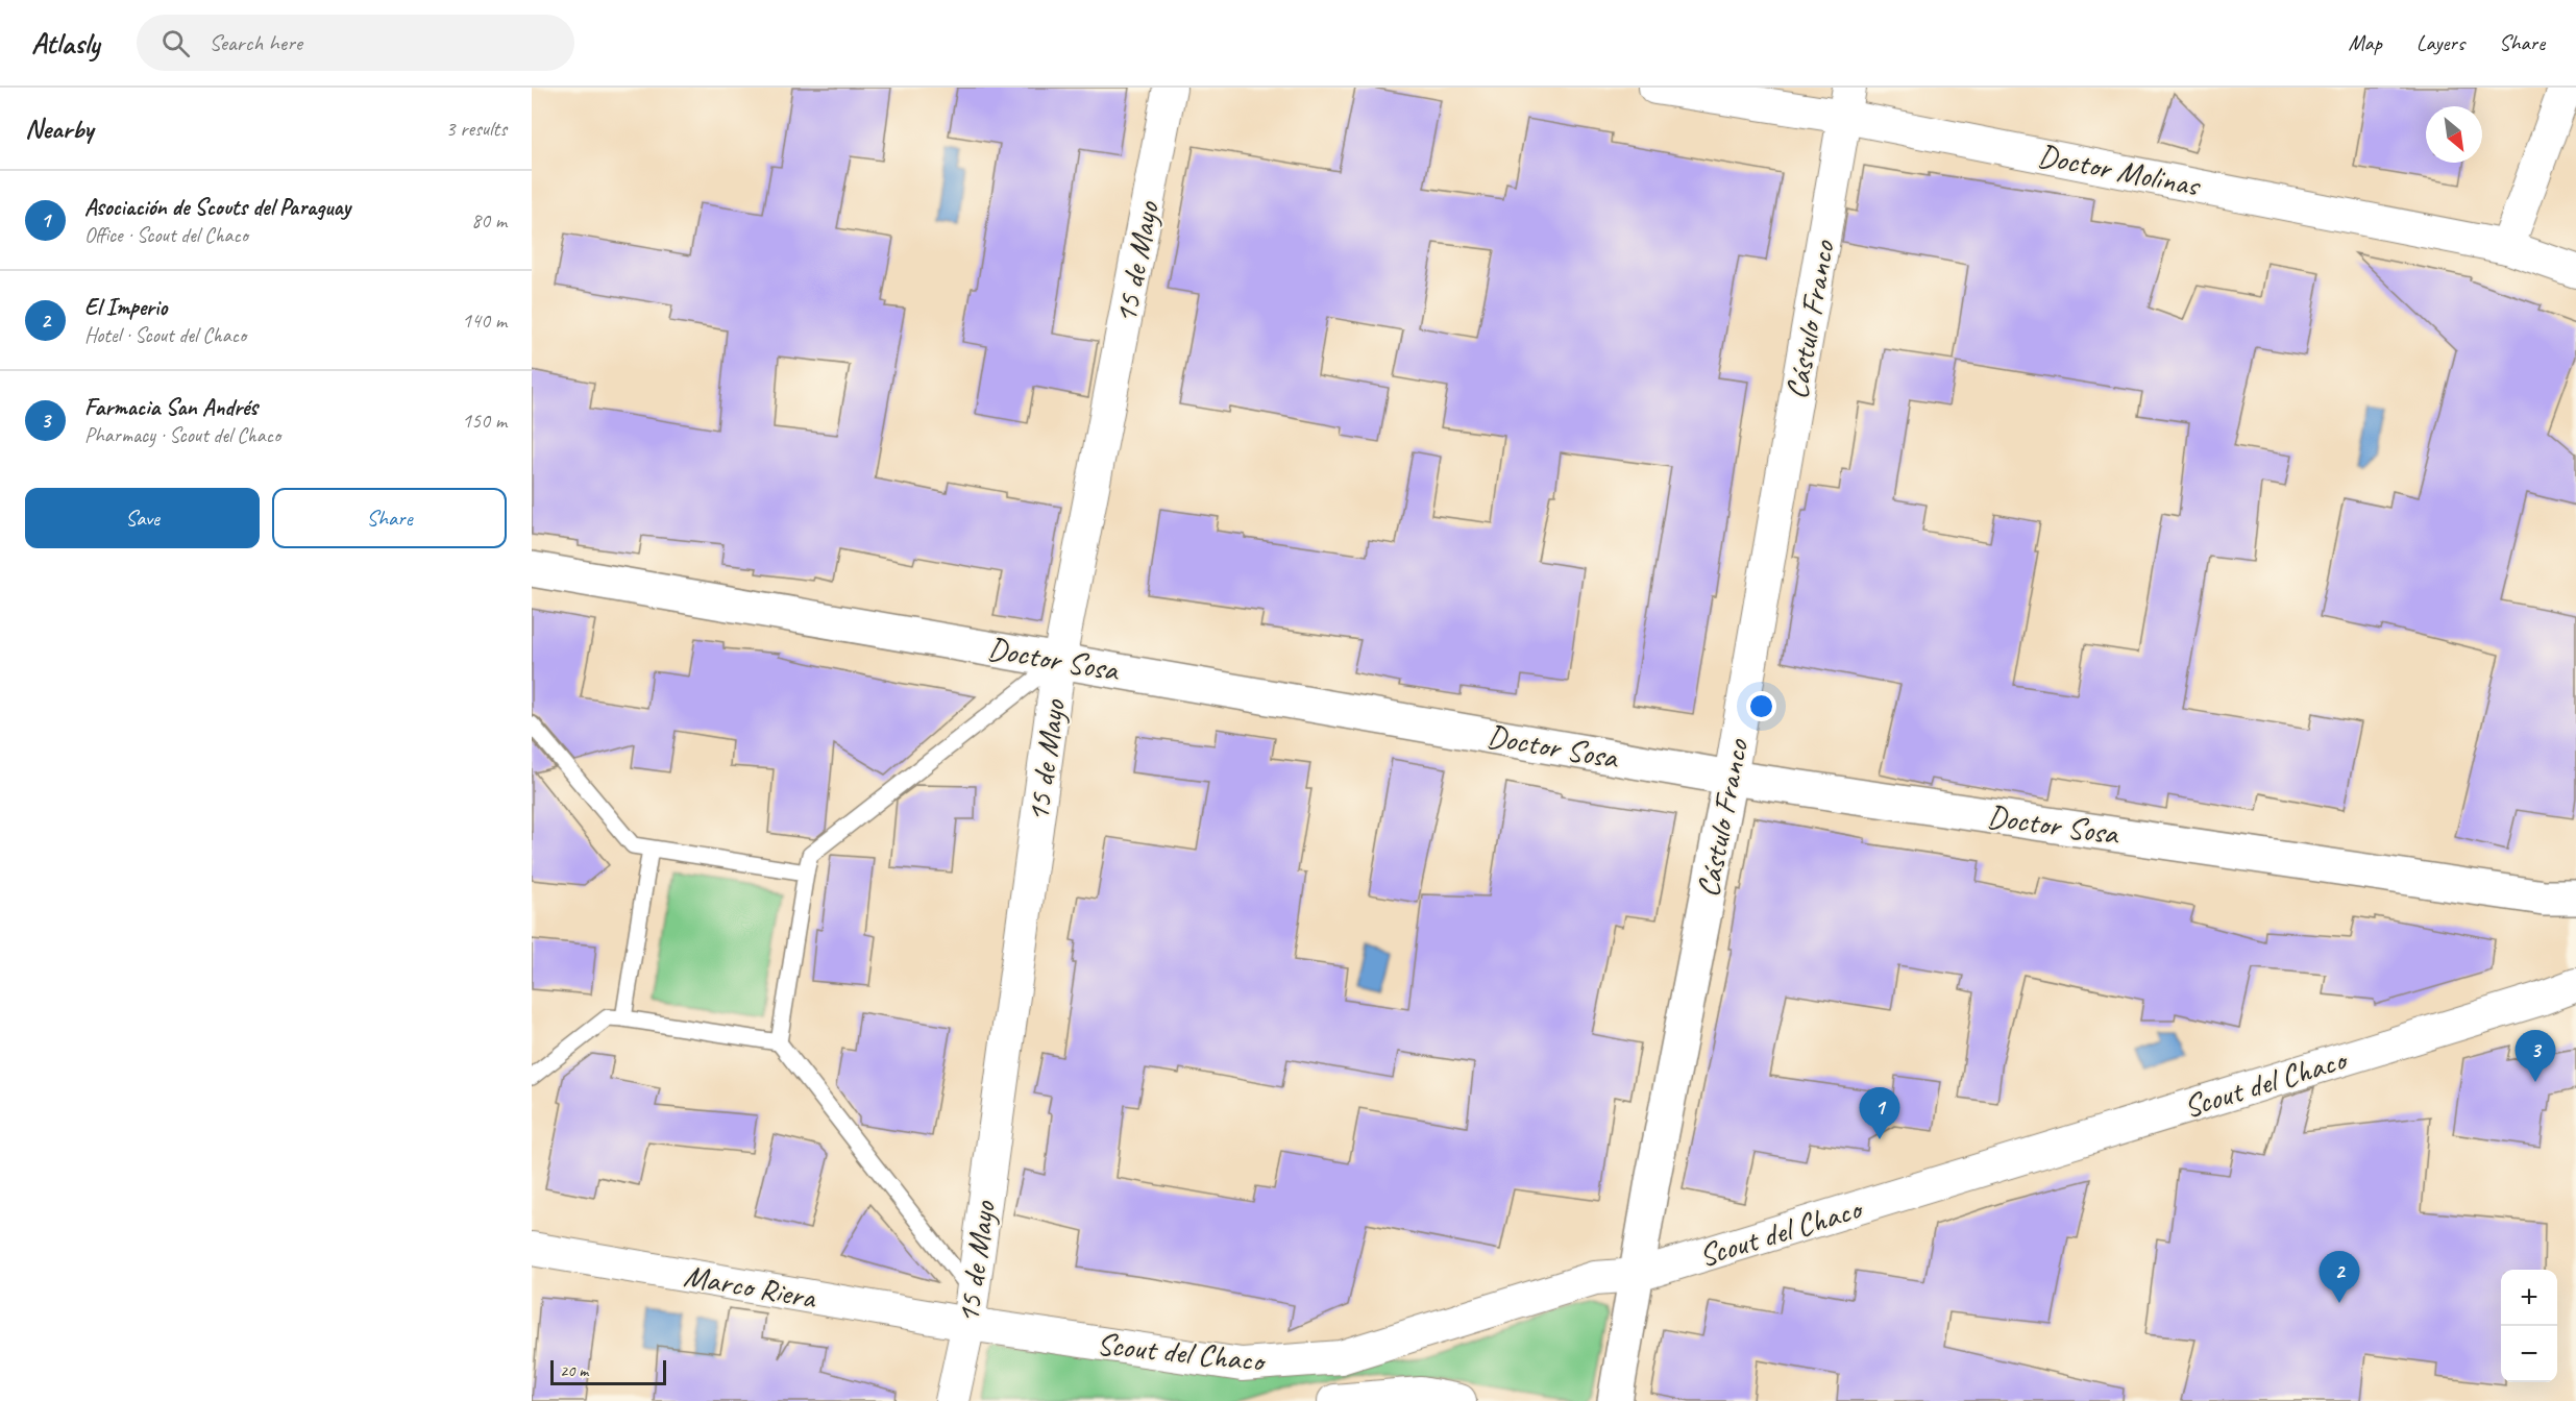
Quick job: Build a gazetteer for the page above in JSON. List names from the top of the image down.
{
  "streets": {
    "street": [
      "Doctor Molinas",
      "15 de Mayo",
      "Cástulo Franco",
      "Doctor Sosa",
      "Scout del Chaco",
      "Marco Riera"
    ]
  },
  "crossings": [
    ["Doctor Molinas", "Cástulo Franco"],
    ["15 de Mayo", "Doctor Sosa"],
    ["15 de Mayo", "Scout del Chaco"],
    ["15 de Mayo", "Marco Riera"],
    ["Cástulo Franco", "Doctor Sosa"],
    ["Cástulo Franco", "Scout del Chaco"],
    ["Scout del Chaco", "Marco Riera"]
  ],
  "scale_bar": "20 m",
  "north": "bottom right",
  "page": {
    "header": "Atlasly",
    "search": "Search here",
    "nav": ["Map", "Layers", "Share"],
    "heading": ["Nearby", "3 results"],
    "list": [
      {
        "mark": "1",
        "name": "Asociación de Scouts del Paraguay",
        "note": "Office · Scout del Chaco",
        "value": "80 m"
      },
      {
        "mark": "2",
        "name": "El Imperio",
        "note": "Hotel · Scout del Chaco",
        "value": "140 m"
      },
      {
        "mark": "3",
        "name": "Farmacia San Andrés",
        "note": "Pharmacy · Scout del Chaco",
        "value": "150 m"
      }
    ],
    "buttons": ["Save", "Share"],
    "pins": ["3", "1", "2"],
    "map_buttons": ["+", "−"],
    "scale": "20 m"
  }
}
